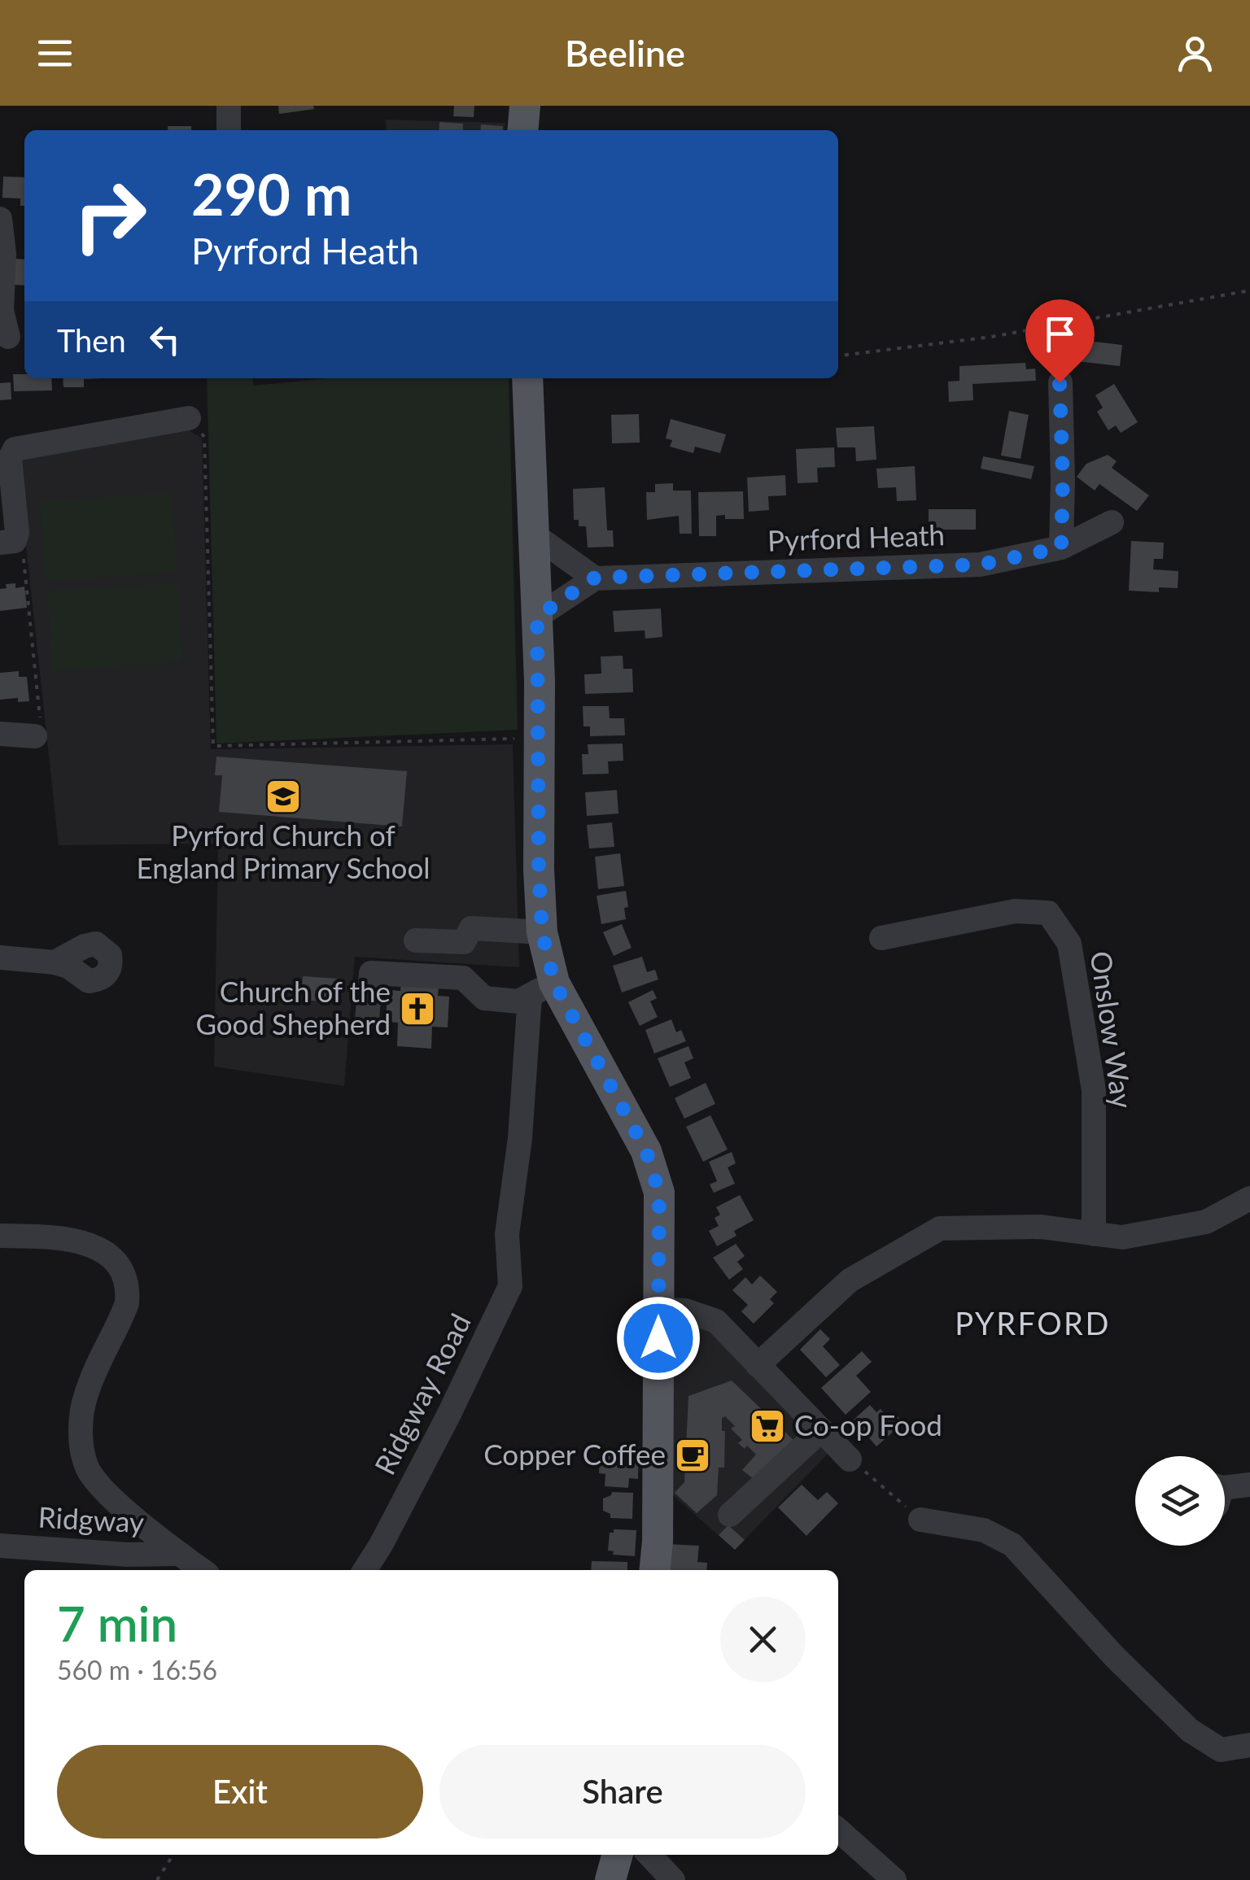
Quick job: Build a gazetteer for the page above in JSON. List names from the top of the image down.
{
  "streets": {
    "street": [
      "Pyrford Heath",
      "Onslow Way",
      "Ridgway Road",
      "Ridgway"
    ]
  },
  "districts": ["PYRFORD"],
  "places": {
    "school or university": ["Pyrford Church of England Primary School"],
    "church": ["Church of the Good Shepherd"],
    "supermarket": ["Co-op Food"],
    "cafe": ["Copper Coffee"]
  },
  "page": {
    "header": "Beeline",
    "turn": ["290 m", "Pyrford Heath"],
    "then": "Then",
    "heading": ["7 min", "560 m · 16:56"],
    "buttons": ["Exit", "Share"]
  }
}
